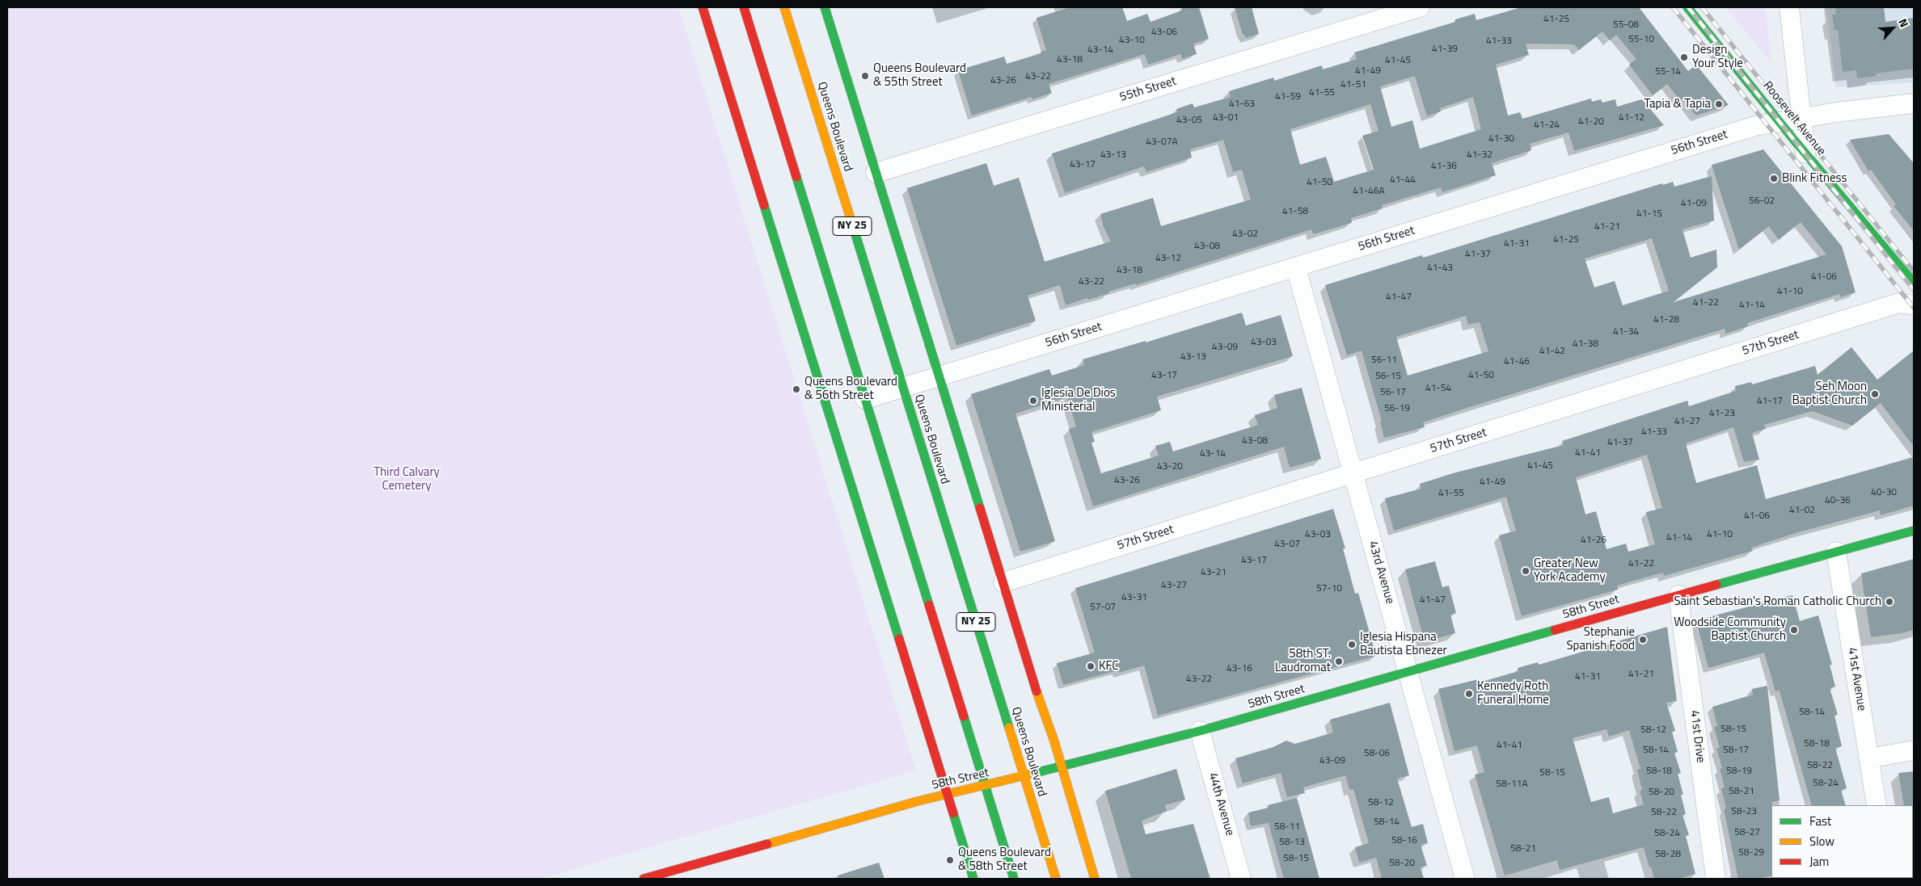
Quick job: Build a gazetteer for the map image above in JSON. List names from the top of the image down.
{
  "streets": {
    "street": [
      "55th Street",
      "Roosevelt Avenue",
      "Queens Boulevard",
      "56th Street",
      "NY 25",
      "57th Street",
      "43rd Avenue",
      "58th Street",
      "41st Avenue",
      "41st Drive",
      "44th Avenue"
    ]
  },
  "crossings": [
    ["Roosevelt Avenue", "56th Street"],
    ["Queens Boulevard", "56th Street"],
    ["Queens Boulevard", "58th Street"],
    ["56th Street", "NY 25"],
    ["56th Street", "43rd Avenue"],
    ["NY 25", "58th Street"],
    ["57th Street", "43rd Avenue"],
    ["43rd Avenue", "58th Street"],
    ["58th Street", "41st Avenue"],
    ["58th Street", "41st Drive"],
    ["58th Street", "44th Avenue"]
  ],
  "parks": ["Third Calvary Cemetery"],
  "places": [
    "Design Your Style",
    "Queens Boulevard & 55th Street",
    "Tapia & Tapia",
    "Blink Fitness",
    "Queens Boulevard & 56th Street",
    "Seh Moon Baptist Church",
    "Iglesia De Dios Ministerial",
    "Greater New York Academy",
    "Saint Sebastian's Roman Catholic Church",
    "Woodside Community Baptist Church",
    "Stephanie Spanish Food",
    "Iglesia Hispana Bautista Ebnezer",
    "58th ST. Laudromat",
    "KFC",
    "Kennedy Roth Funeral Home",
    "Queens Boulevard & 58th Street"
  ],
  "house_numbers": [
    "41-25",
    "55-08",
    "43-06",
    "55-10",
    "43-10",
    "41-33",
    "41-39",
    "43-14",
    "43-18",
    "41-45",
    "41-49",
    "55-14",
    "43-22",
    "43-26",
    "41-51",
    "41-55",
    "41-59",
    "41-63",
    "43-01",
    "41-12",
    "43-05",
    "41-20",
    "41-24",
    "41-30",
    "43-07A",
    "43-13",
    "41-32",
    "43-17",
    "41-36",
    "41-44",
    "41-50",
    "41-46A",
    "56-02",
    "41-09",
    "41-58",
    "41-15",
    "41-21",
    "43-02",
    "41-25",
    "41-31",
    "43-08",
    "41-37",
    "43-12",
    "41-43",
    "43-18",
    "41-06",
    "43-22",
    "41-10",
    "41-47",
    "41-22",
    "41-14",
    "41-28",
    "41-34",
    "43-03",
    "41-38",
    "43-09",
    "41-42",
    "43-13",
    "56-11",
    "41-46",
    "43-17",
    "41-50",
    "56-15",
    "41-54",
    "56-17",
    "41-17",
    "56-19",
    "41-23",
    "41-27",
    "41-33",
    "43-08",
    "41-37",
    "41-41",
    "43-14",
    "41-45",
    "43-20",
    "43-26",
    "41-49",
    "40-30",
    "41-55",
    "40-36",
    "41-02",
    "41-06",
    "43-03",
    "41-10",
    "41-14",
    "41-26",
    "43-07",
    "43-17",
    "41-22",
    "43-21",
    "43-27",
    "57-10",
    "43-31",
    "41-47",
    "57-07",
    "43-16",
    "41-21",
    "41-31",
    "43-22",
    "58-14",
    "58-15",
    "58-12",
    "58-18",
    "41-41",
    "58-14",
    "58-17",
    "58-06",
    "43-09",
    "58-22",
    "58-18",
    "58-19",
    "58-15",
    "58-24",
    "58-11A",
    "58-21",
    "58-20",
    "58-12",
    "58-23",
    "58-22",
    "58-14",
    "58-11",
    "58-27",
    "58-24",
    "58-16",
    "58-13",
    "58-21",
    "58-29",
    "58-28",
    "58-15",
    "58-20"
  ],
  "legend": ["Fast", "Slow", "Jam"],
  "north": "top right"
}
